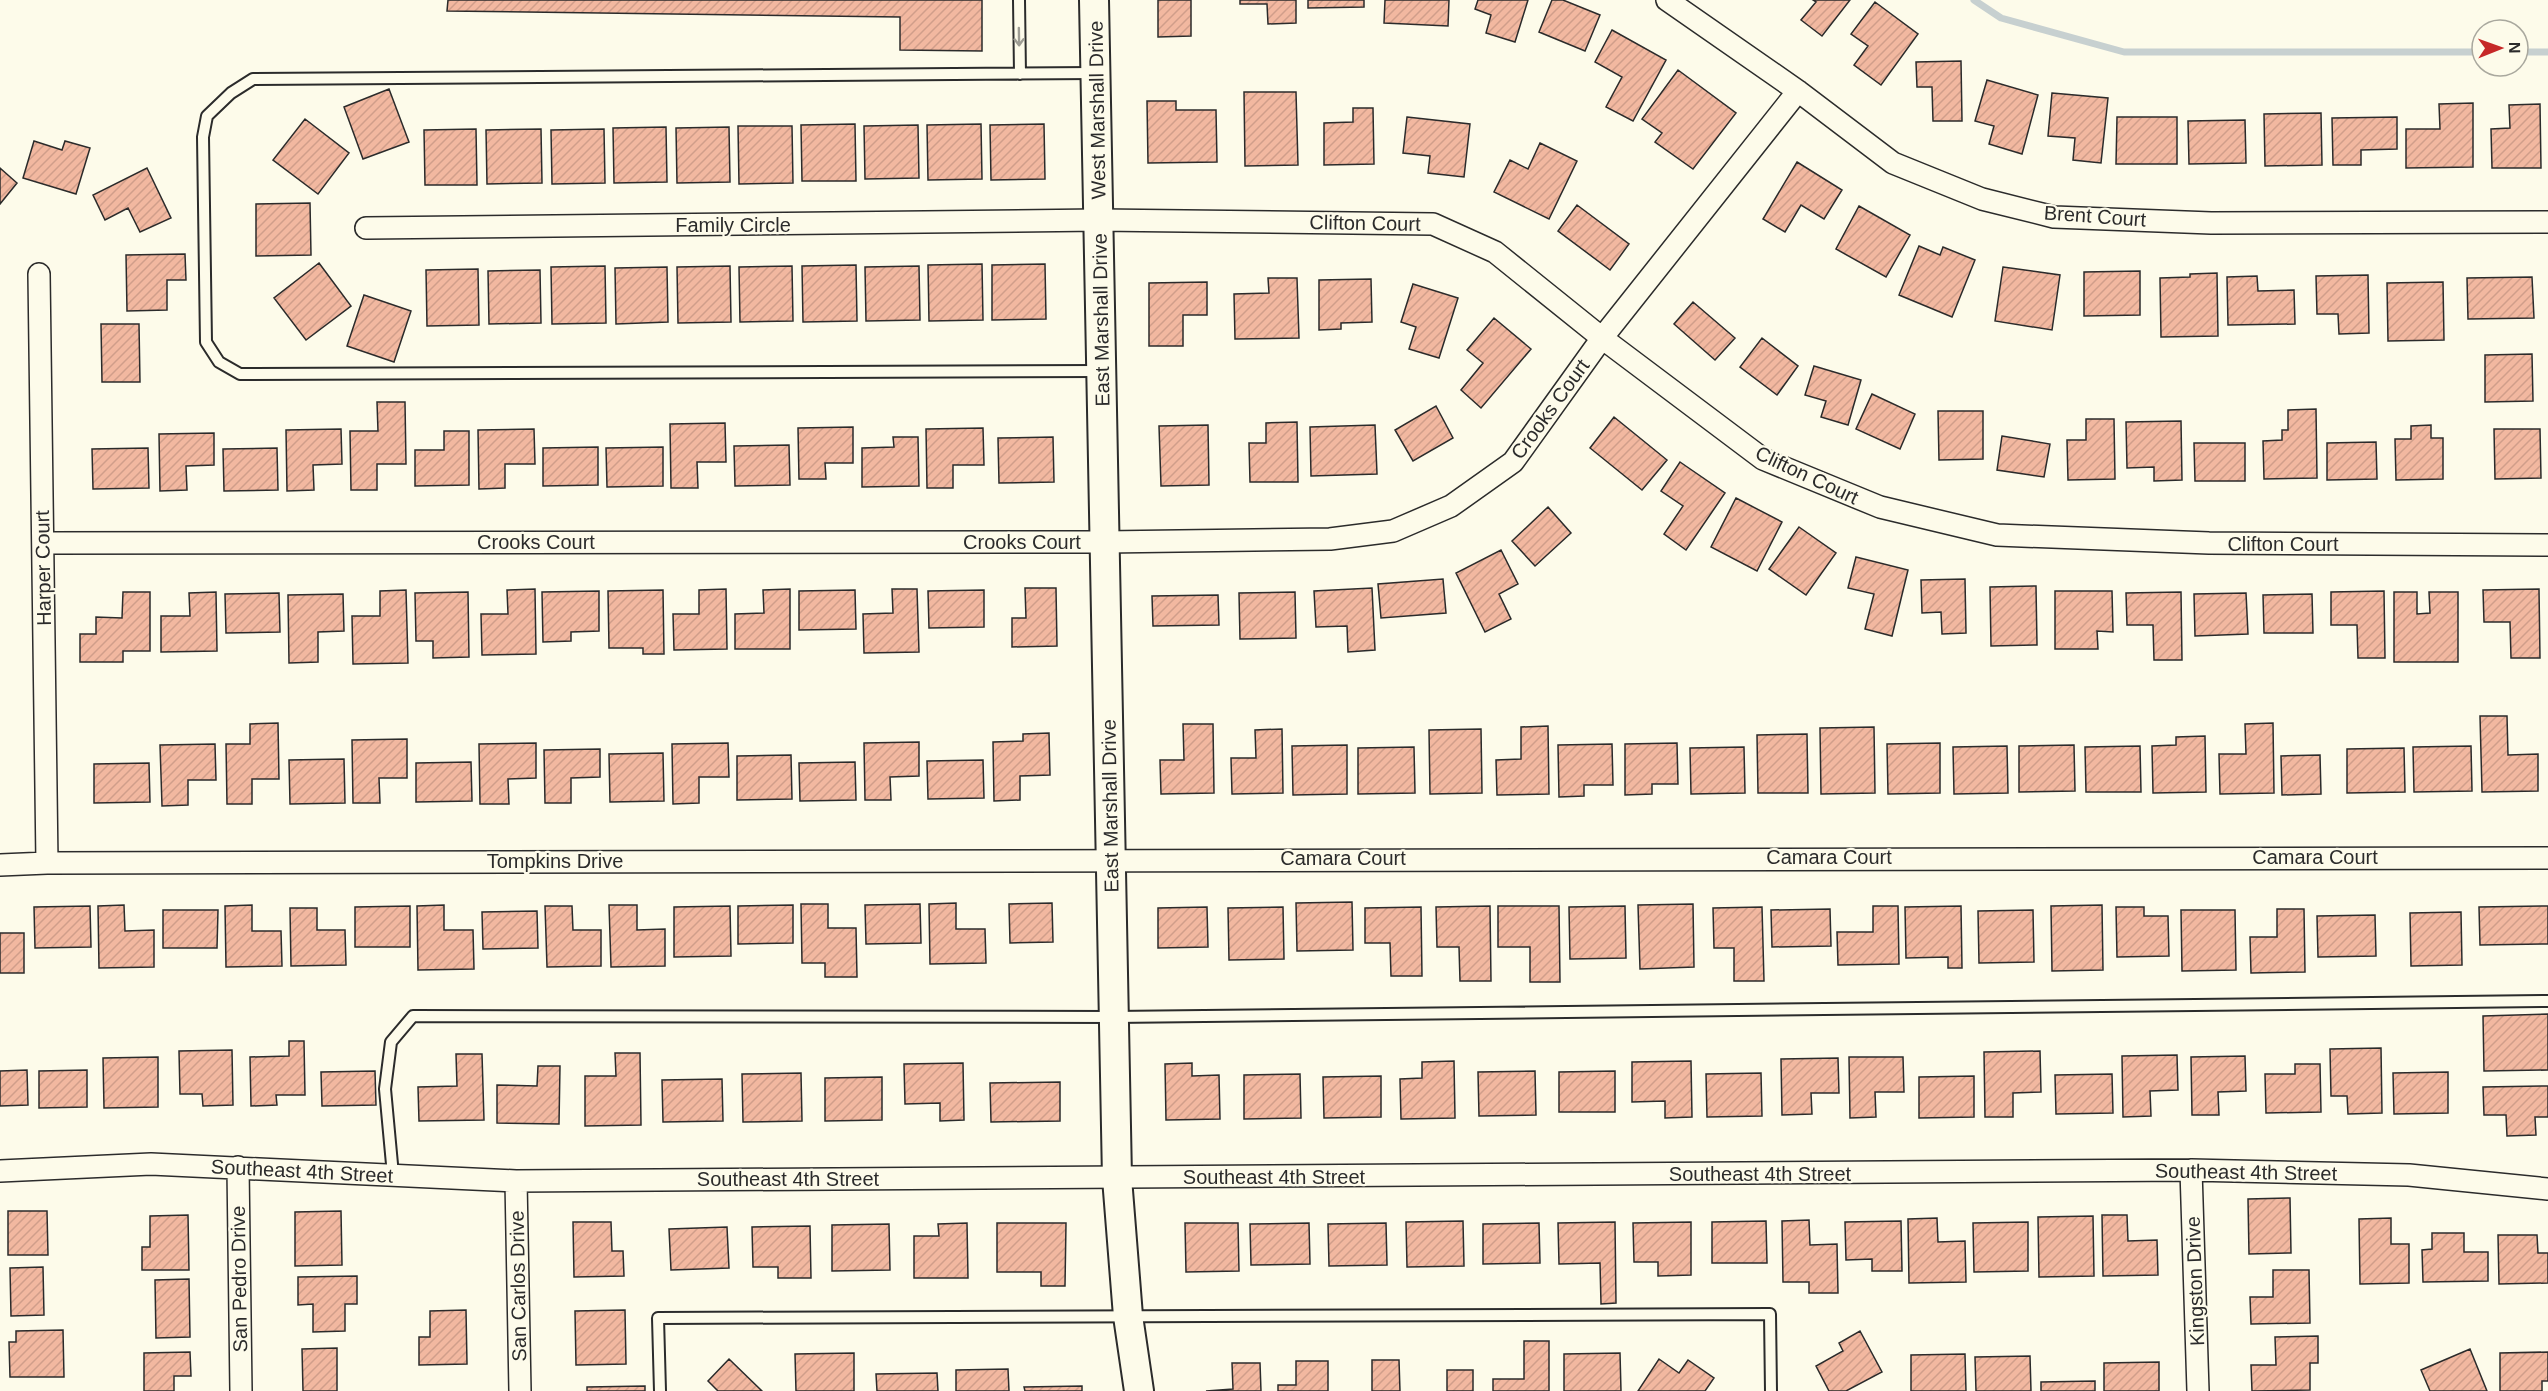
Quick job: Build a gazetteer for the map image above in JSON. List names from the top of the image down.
{
  "streets": {
    "main road": ["West Marshall Drive", "East Marshall Drive"],
    "street": [
      "Brent Court",
      "Clifton Court",
      "Family Circle",
      "Crooks Court",
      "Harper Court",
      "Camara Court",
      "Tompkins Drive",
      "Southeast 4th Street",
      "San Pedro Drive",
      "Kingston Drive",
      "San Carlos Drive"
    ]
  },
  "crossings": [
    ["West Marshall Drive", "Clifton Court"],
    ["West Marshall Drive", "Family Circle"],
    ["West Marshall Drive", "East Marshall Drive"],
    ["Brent Court", "Crooks Court"],
    ["Clifton Court", "Family Circle"],
    ["Clifton Court", "East Marshall Drive"],
    ["Clifton Court", "Crooks Court"],
    ["Family Circle", "East Marshall Drive"],
    ["East Marshall Drive", "Crooks Court"],
    ["East Marshall Drive", "Camara Court"],
    ["East Marshall Drive", "Tompkins Drive"],
    ["East Marshall Drive", "Southeast 4th Street"],
    ["Crooks Court", "Harper Court"],
    ["Harper Court", "Tompkins Drive"],
    ["Camara Court", "Tompkins Drive"],
    ["Southeast 4th Street", "San Pedro Drive"],
    ["Southeast 4th Street", "Kingston Drive"],
    ["Southeast 4th Street", "San Carlos Drive"]
  ],
  "north": "right"
}
